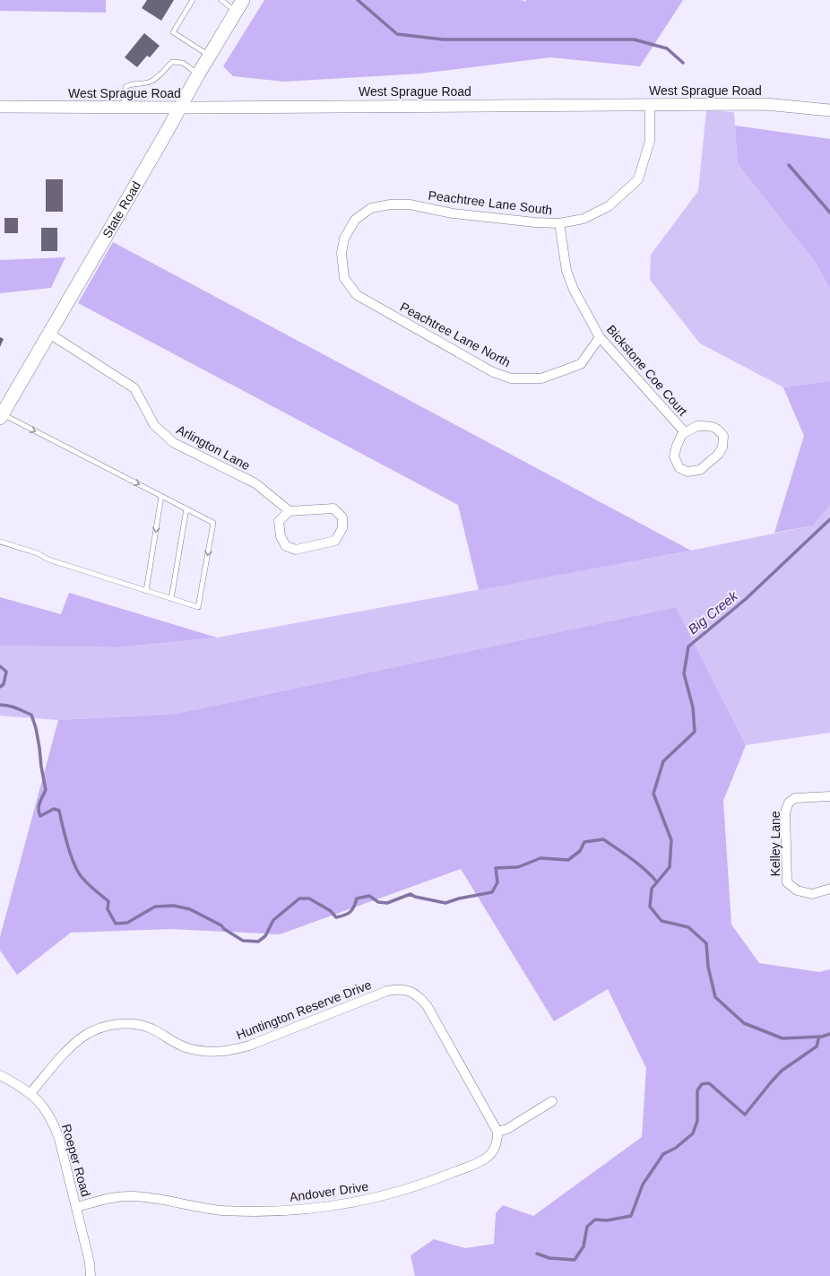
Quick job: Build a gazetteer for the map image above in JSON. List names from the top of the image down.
{
  "streets": {
    "main road": ["State Road"],
    "street": [
      "West Sprague Road",
      "Peachtree Lane South",
      "Peachtree Lane North",
      "Bickstone Coe Court",
      "Arlington Lane",
      "Kelley Lane",
      "Huntington Reserve Drive",
      "Roeper Road",
      "Andover Drive"
    ]
  },
  "crossings": [
    ["West Sprague Road", "Peachtree Lane South"],
    ["West Sprague Road", "State Road"],
    ["Peachtree Lane South", "Peachtree Lane North"],
    ["Peachtree Lane South", "Bickstone Coe Court"],
    ["State Road", "Arlington Lane"],
    ["Peachtree Lane North", "Bickstone Coe Court"],
    ["Huntington Reserve Drive", "Roeper Road"],
    ["Huntington Reserve Drive", "Andover Drive"],
    ["Roeper Road", "Andover Drive"]
  ],
  "water": ["Big Creek"]
}
